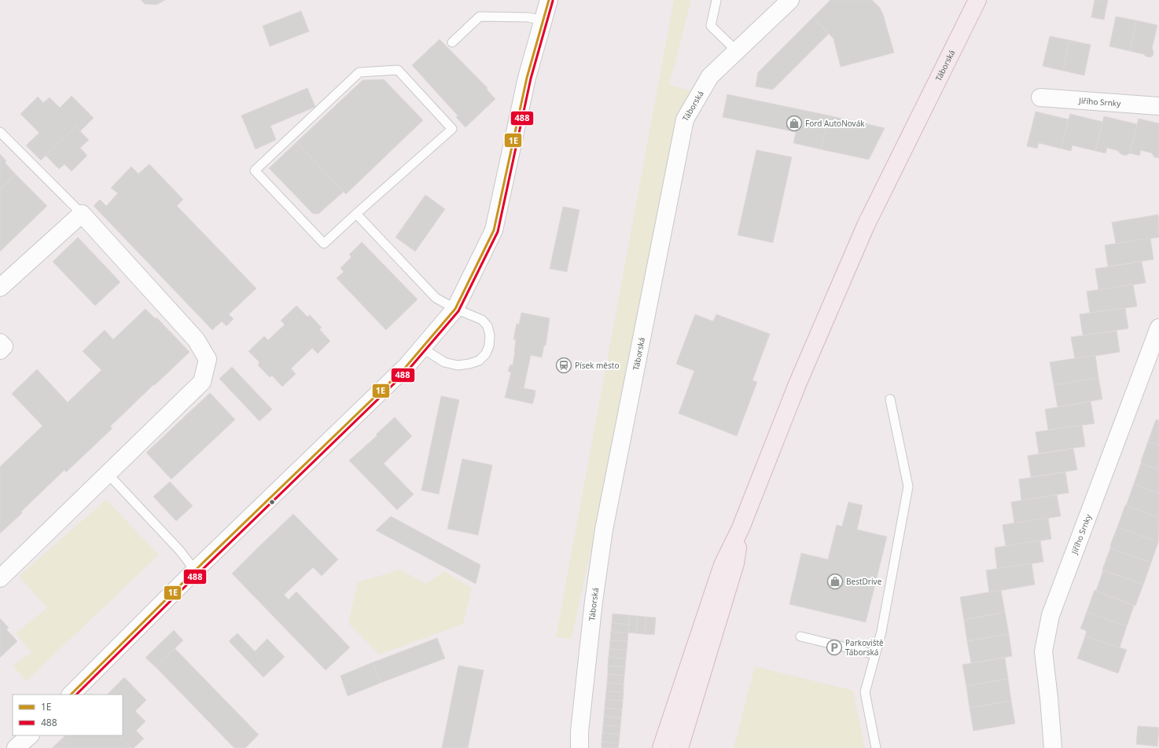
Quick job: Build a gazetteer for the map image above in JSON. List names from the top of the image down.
{
  "streets": {
    "main road": ["Táborská"],
    "street": ["Jiřího Srnky"]
  },
  "places": {
    "shop": ["Ford AutoNovák", "BestDrive"],
    "station": ["Písek město"],
    "parking": ["Parkoviště Táborská"]
  },
  "lines": ["transit line 1E", "transit line 488"],
  "legend": ["1E", "488"]
}
